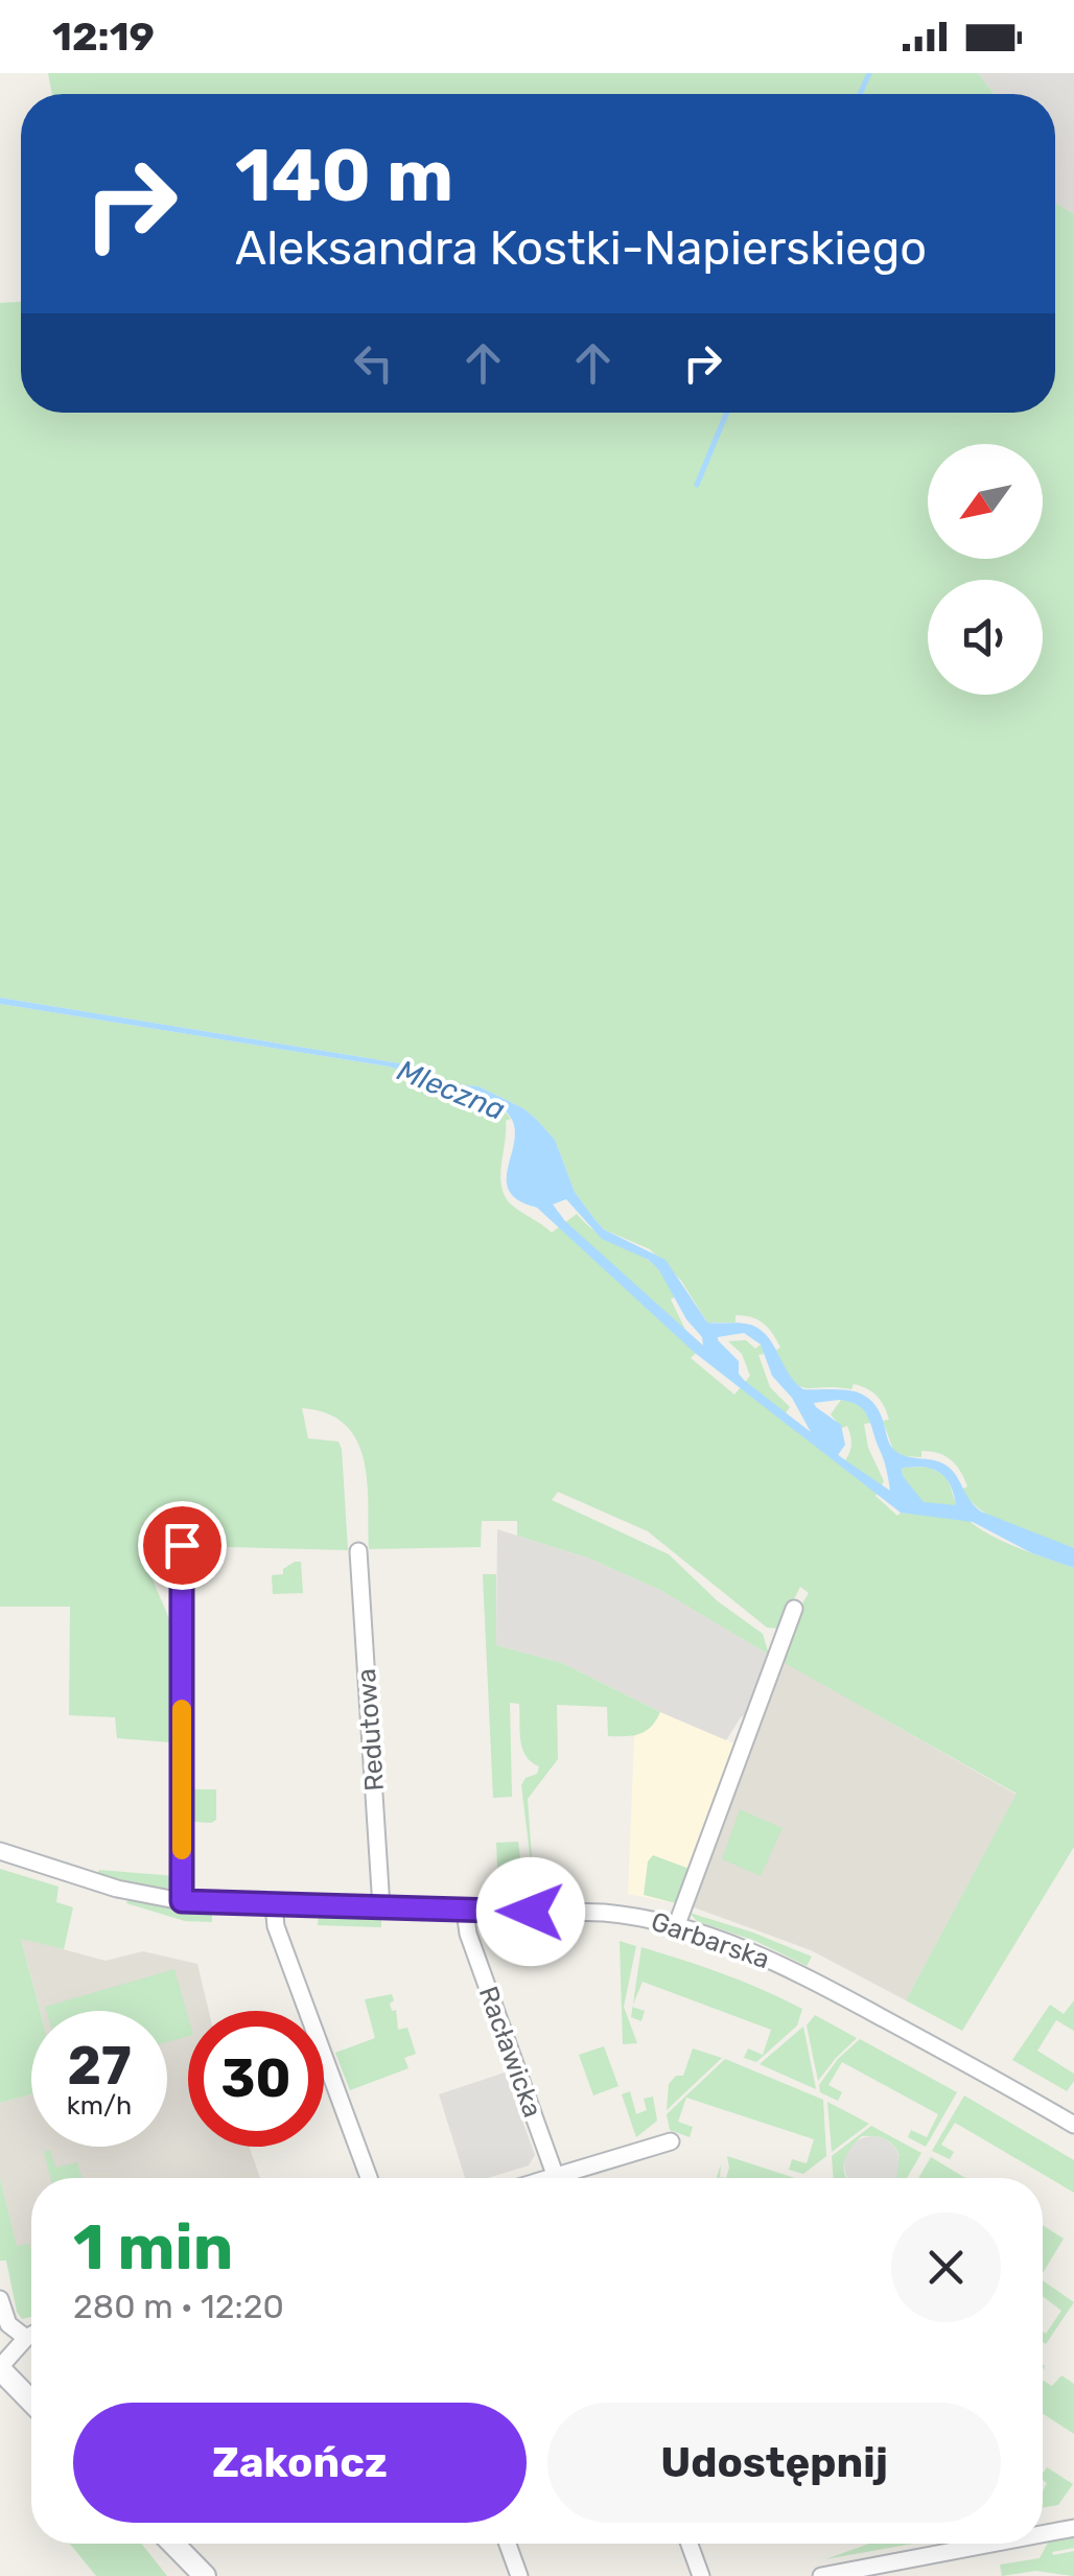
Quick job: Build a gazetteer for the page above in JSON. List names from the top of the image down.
{
  "streets": {
    "street": ["Redutowa", "Garbarska", "Racławicka"]
  },
  "crossings": [
    ["Redutowa", "Garbarska"],
    ["Garbarska", "Racławicka"]
  ],
  "water": ["Mleczna"],
  "north": "bottom left",
  "page": {
    "status": "12:19",
    "turn": ["140 m", "Aleksandra Kostki-Napierskiego"],
    "speed": "27 km/h",
    "limit": "30",
    "heading": ["1 min", "280 m · 12:20"],
    "buttons": ["Zakończ", "Udostępnij"]
  }
}
